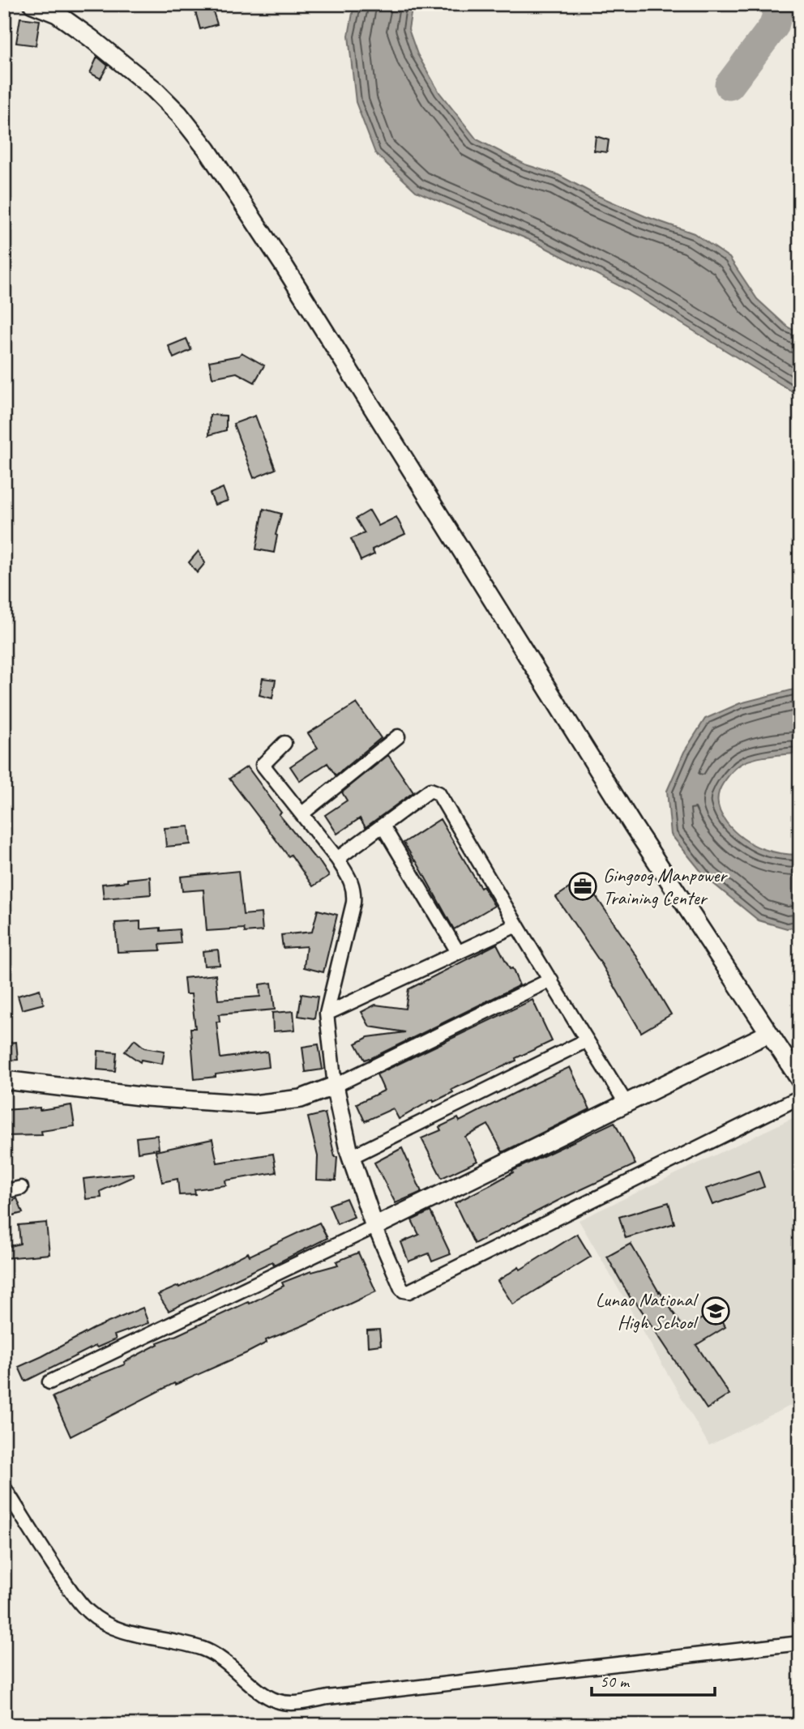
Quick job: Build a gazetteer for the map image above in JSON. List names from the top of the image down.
{
  "places": {
    "office": ["Gingoog Manpower Training Center"],
    "school or university": ["Lunao National High School"]
  },
  "scale_bar": "50 m"
}
